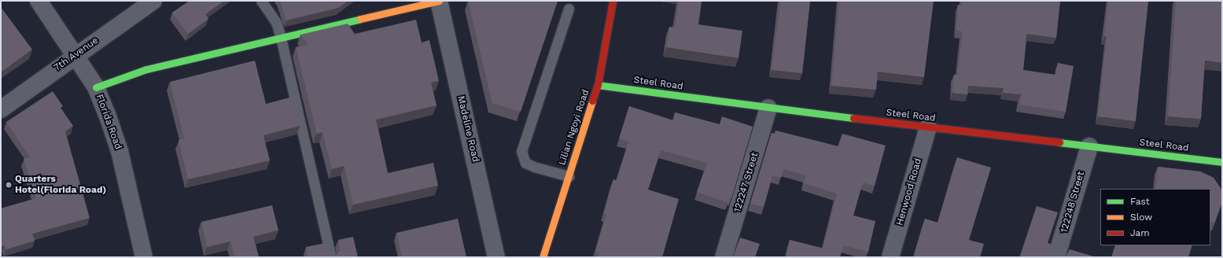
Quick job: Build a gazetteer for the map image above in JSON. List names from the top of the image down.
{
  "streets": {
    "street": [
      "7th Avenue",
      "Steel Road",
      "Florida Road",
      "Lilian Ngoyi Road",
      "Madeline Road",
      "122247 Street",
      "Henwood Road",
      "122248 Street"
    ]
  },
  "crossings": [
    ["7th Avenue", "Florida Road"],
    ["Steel Road", "Lilian Ngoyi Road"],
    ["Steel Road", "122247 Street"],
    ["Steel Road", "Henwood Road"],
    ["Steel Road", "122248 Street"]
  ],
  "places": ["Quarters Hotel(Florida Road)"],
  "legend": ["Fast", "Slow", "Jam"]
}
